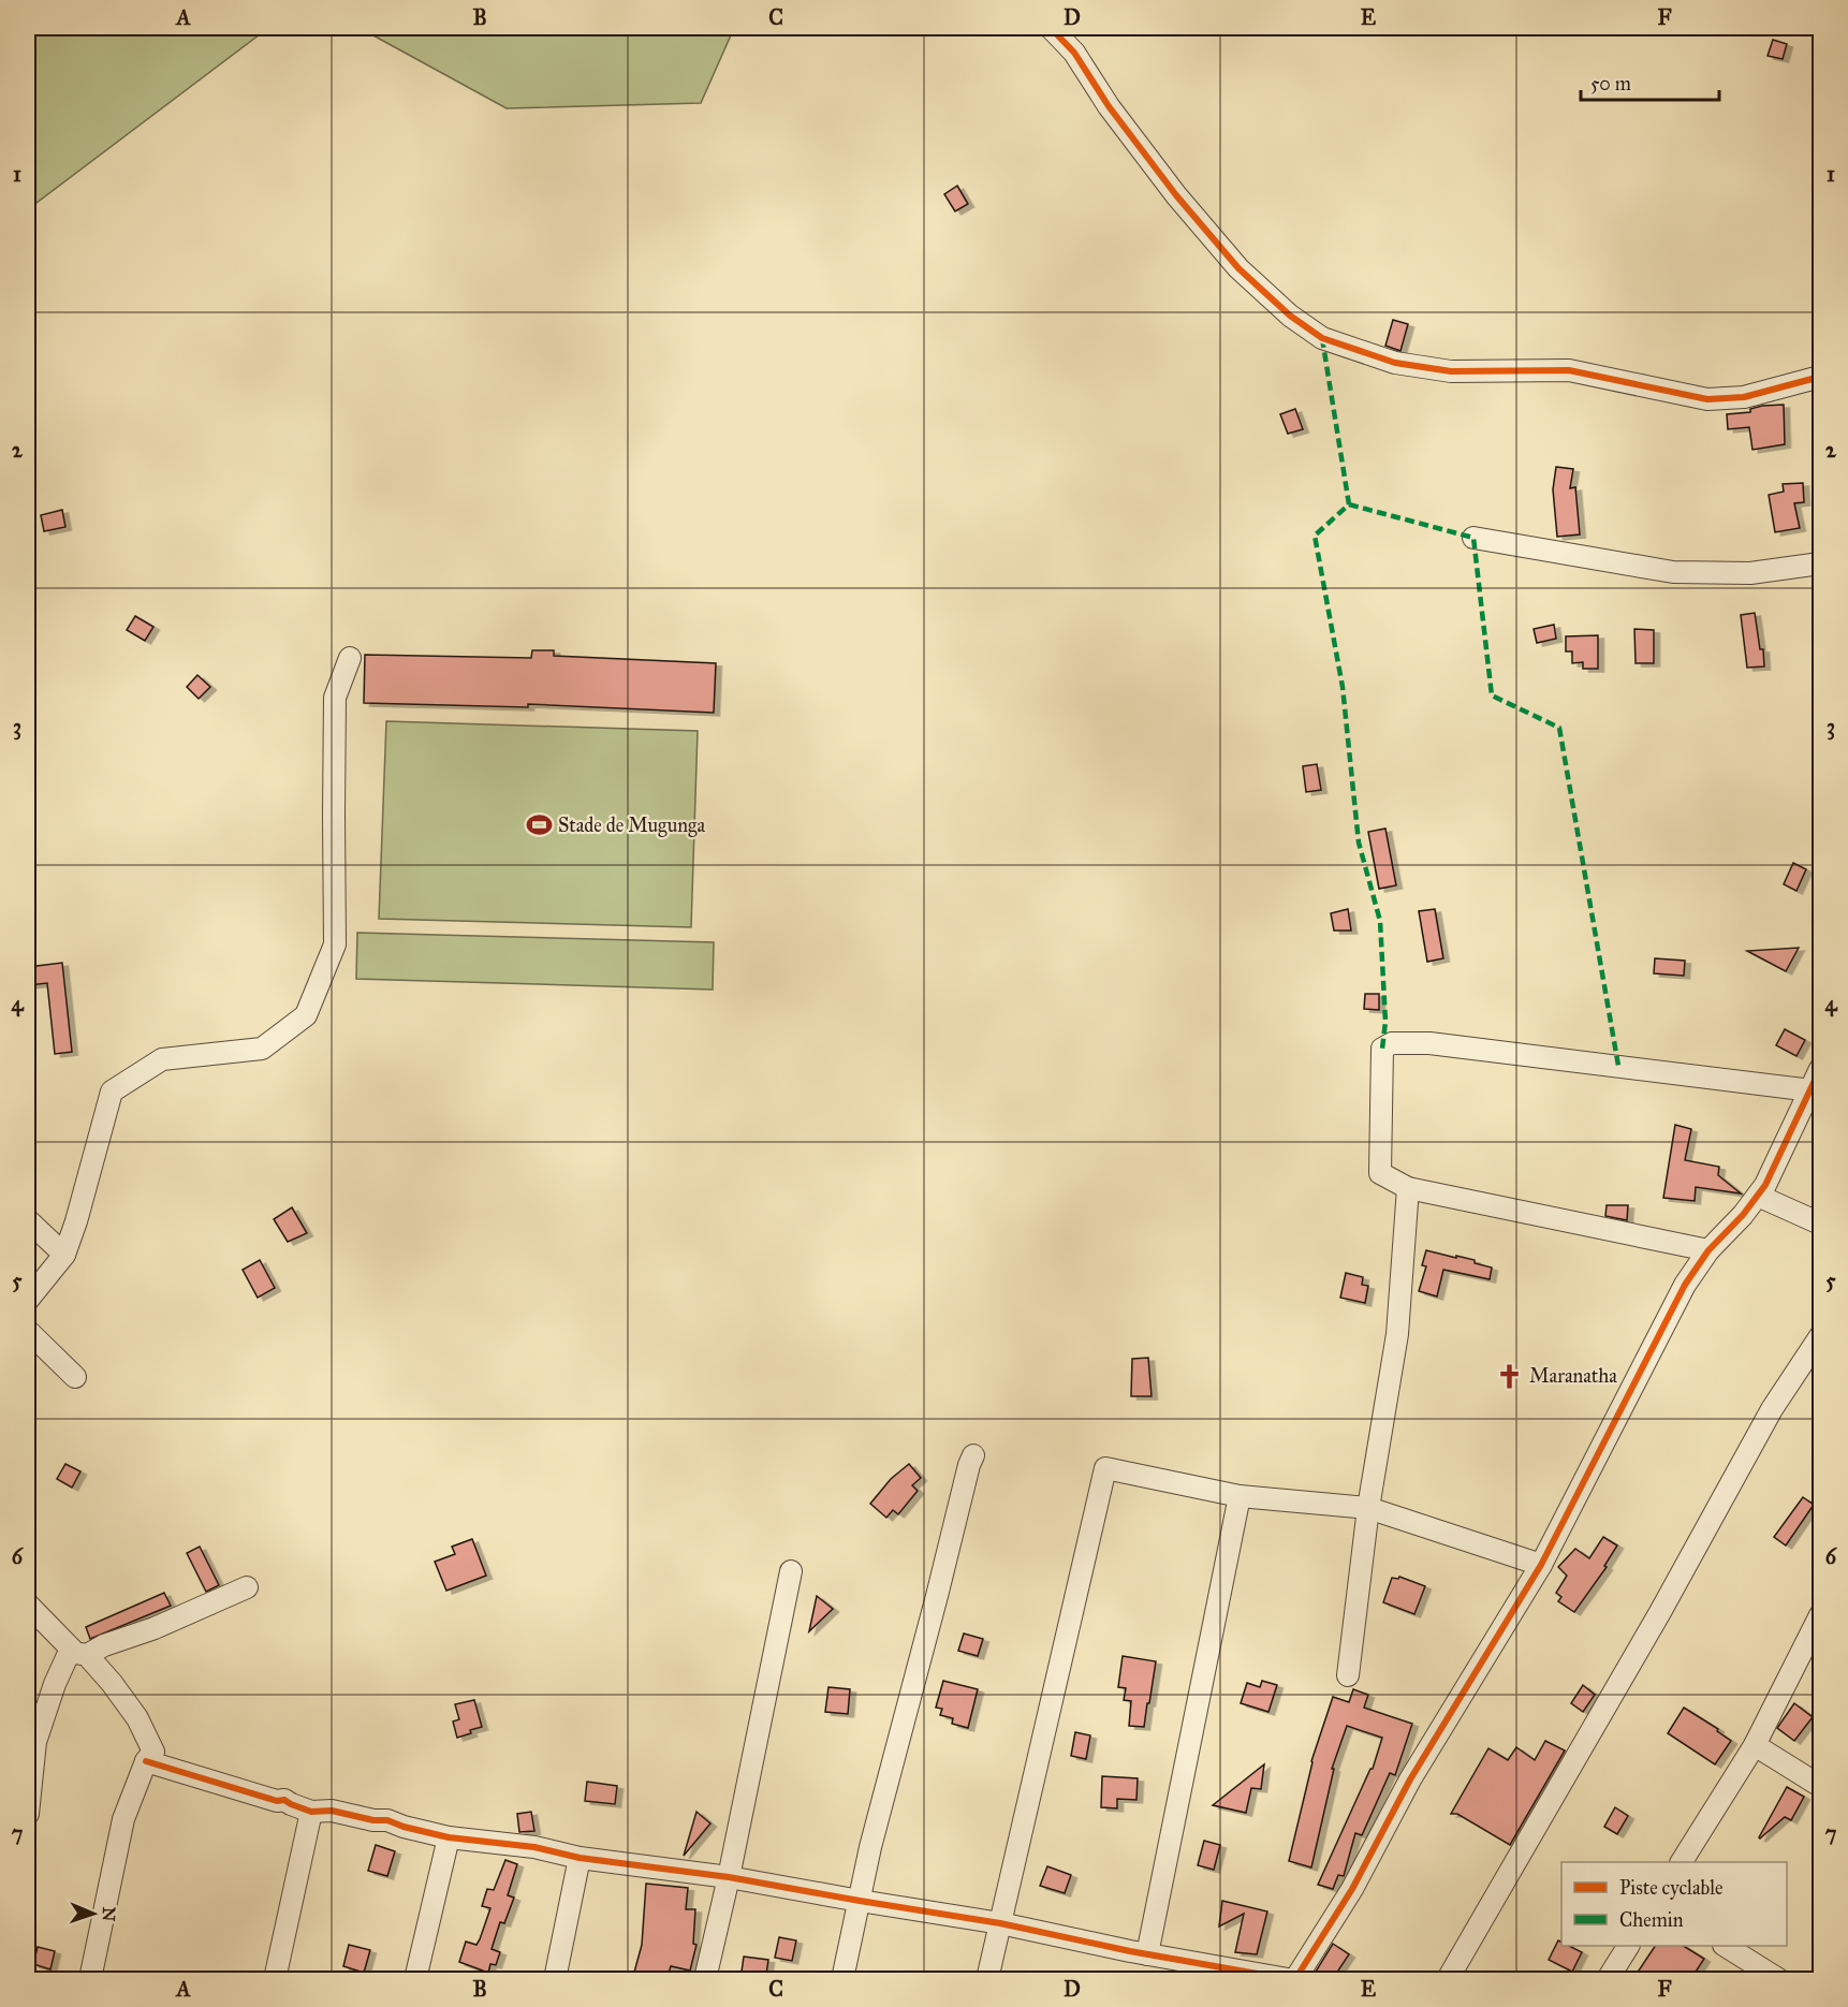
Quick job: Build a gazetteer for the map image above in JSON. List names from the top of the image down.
{
  "places": {
    "sports": ["Stade de Mugunga"],
    "church": ["Maranatha"]
  },
  "legend": ["Piste cyclable", "Chemin"],
  "scale_bar": "50 m",
  "north": "right",
  "grid": {
    "columns": [
      "A",
      "B",
      "C",
      "D",
      "E",
      "F"
    ],
    "rows": [
      "1",
      "2",
      "3",
      "4",
      "5",
      "6",
      "7"
    ]
  }
}
